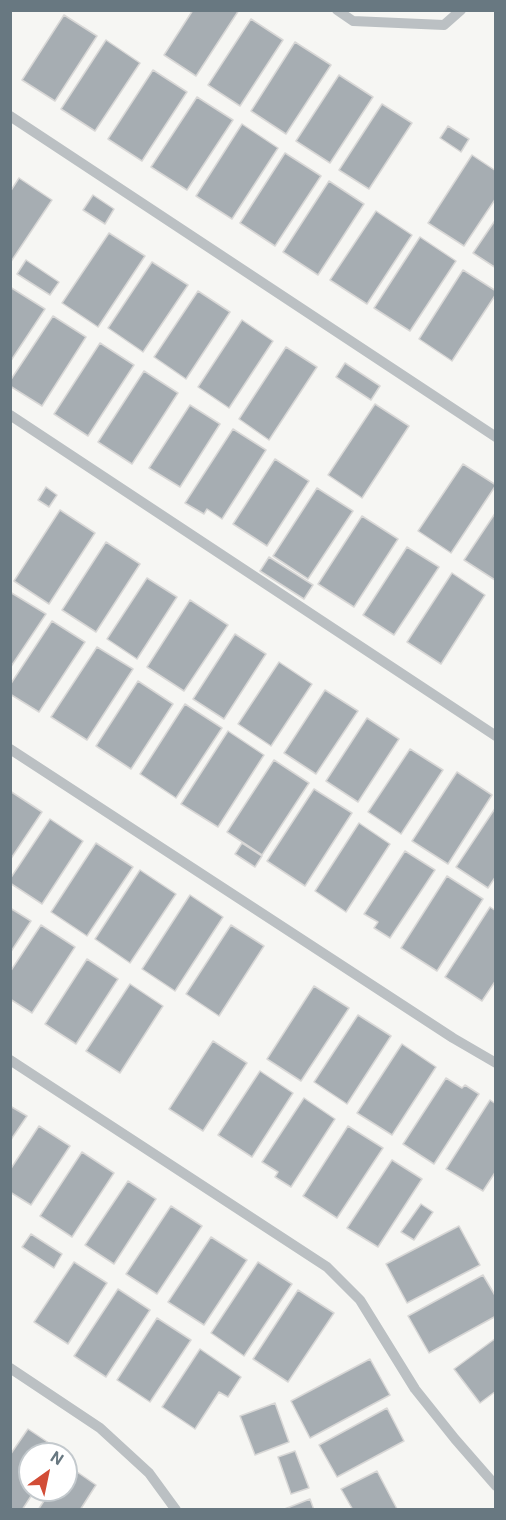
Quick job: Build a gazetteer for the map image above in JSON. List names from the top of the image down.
{
  "north": "top right"
}
